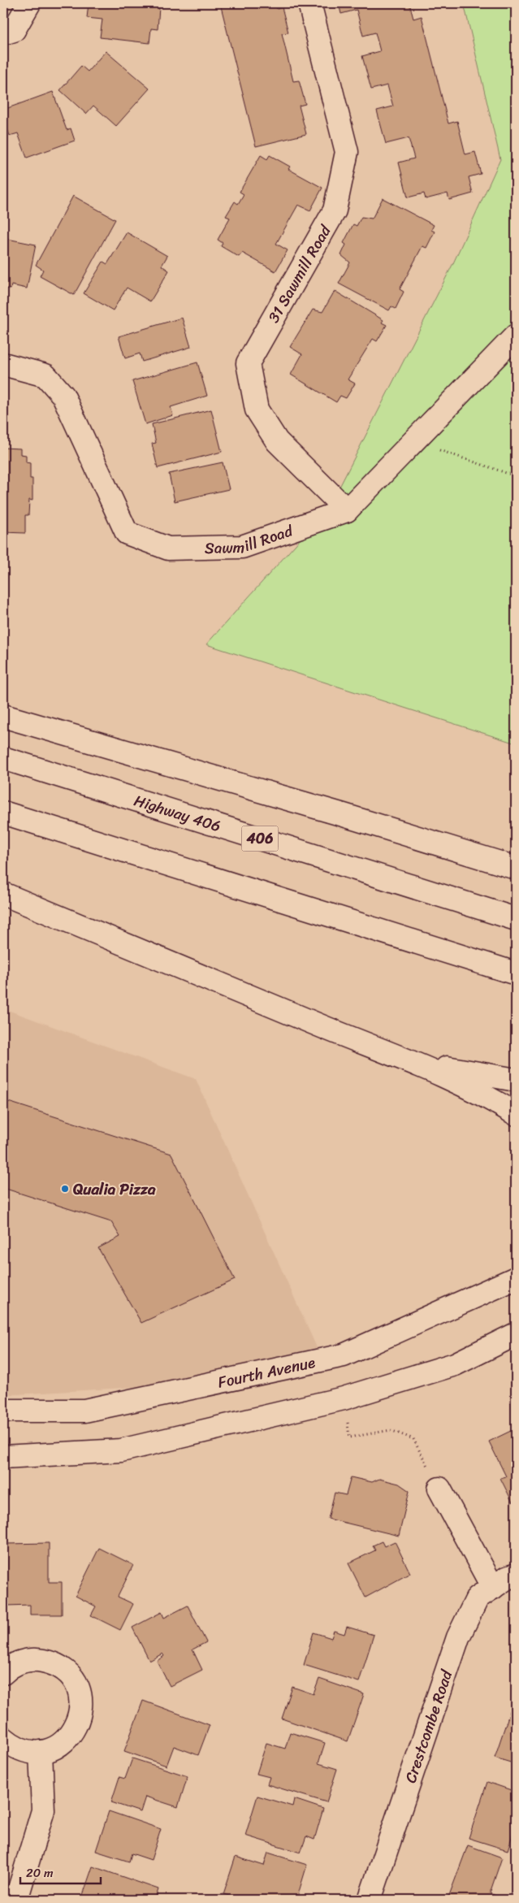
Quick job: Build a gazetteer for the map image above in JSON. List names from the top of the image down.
{
  "streets": {
    "main road": [
      "31 Sawmill Road",
      "Sawmill Road",
      "Highway 406",
      "406",
      "Fourth Avenue",
      "Crestcombe Road"
    ]
  },
  "crossings": [
    ["31 Sawmill Road", "Sawmill Road"]
  ],
  "places": ["Qualia Pizza"],
  "scale_bar": "20 m"
}
